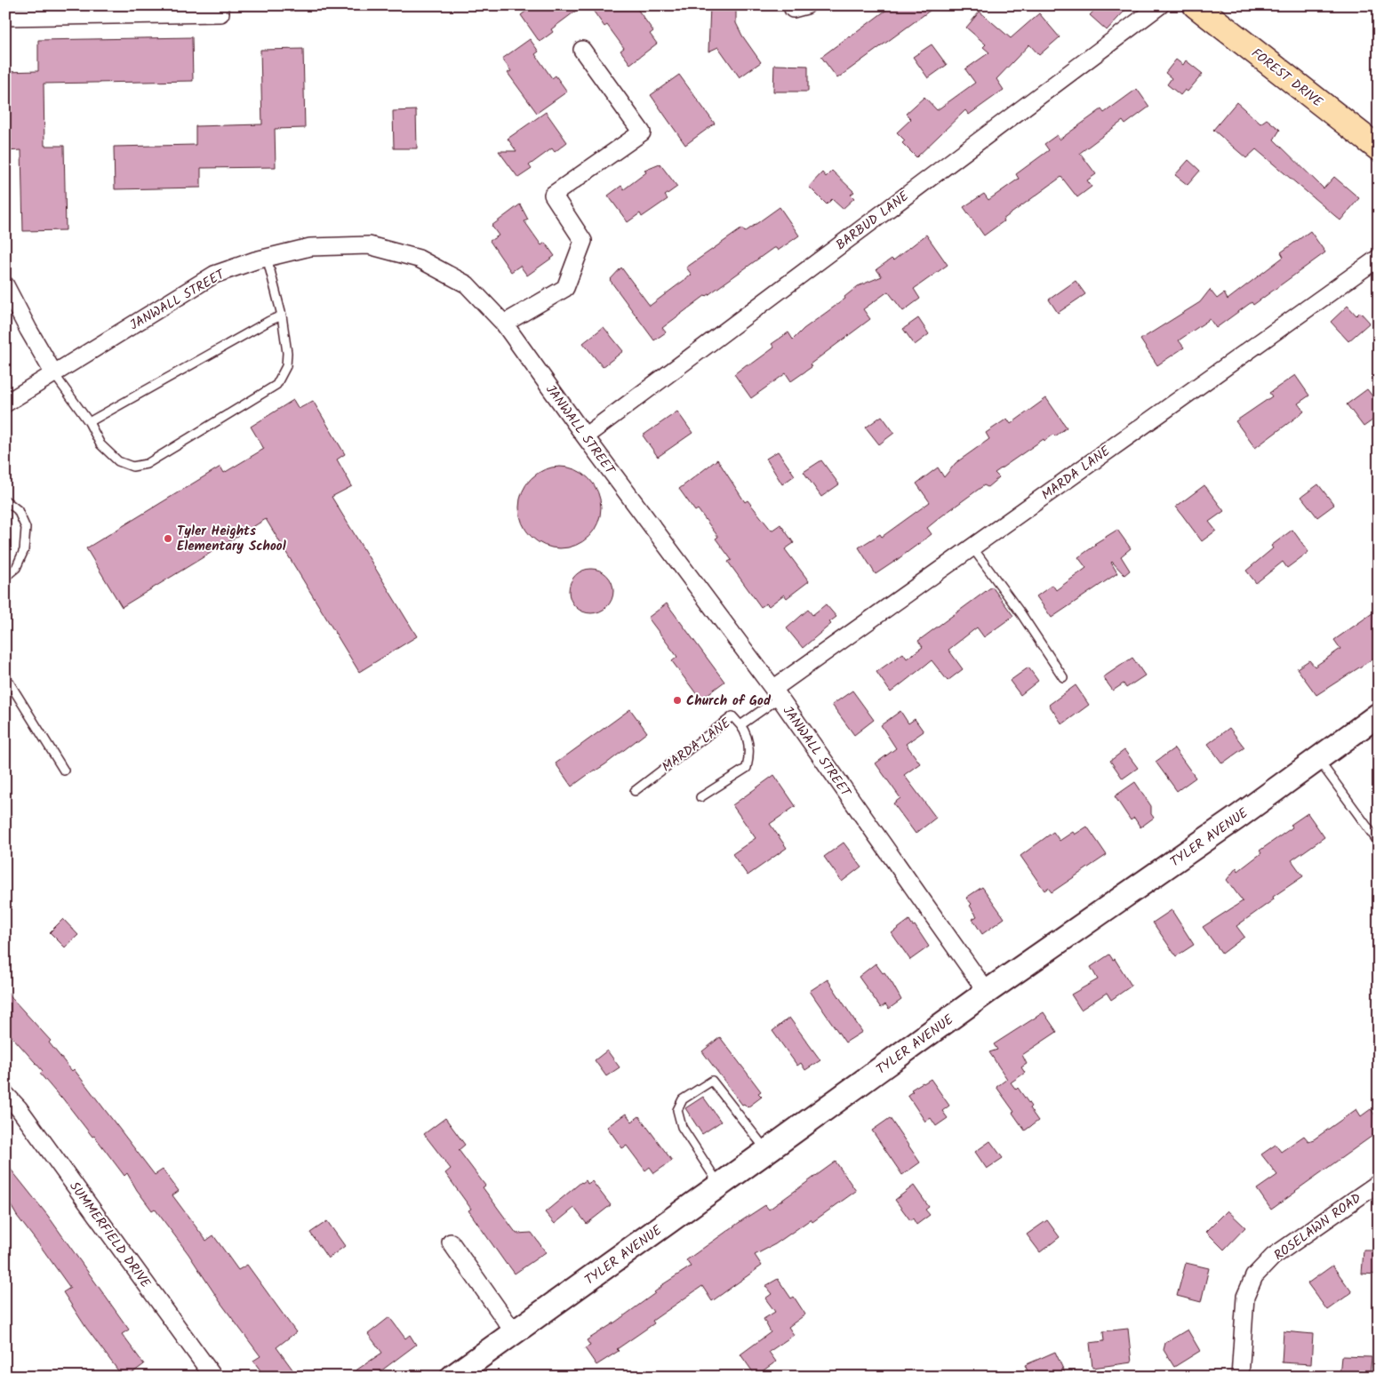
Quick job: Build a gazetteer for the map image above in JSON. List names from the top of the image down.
{
  "streets": {
    "main road": ["FOREST DRIVE"],
    "street": [
      "BARBUD LANE",
      "JANWALL STREET",
      "MARDA LANE",
      "TYLER AVENUE",
      "ROSELAWN ROAD",
      "SUMMERFIELD DRIVE"
    ]
  },
  "crossings": [
    ["BARBUD LANE", "JANWALL STREET"],
    ["JANWALL STREET", "MARDA LANE"],
    ["JANWALL STREET", "TYLER AVENUE"]
  ],
  "places": ["Tyler Heights Elementary School", "Church of God"]
}
